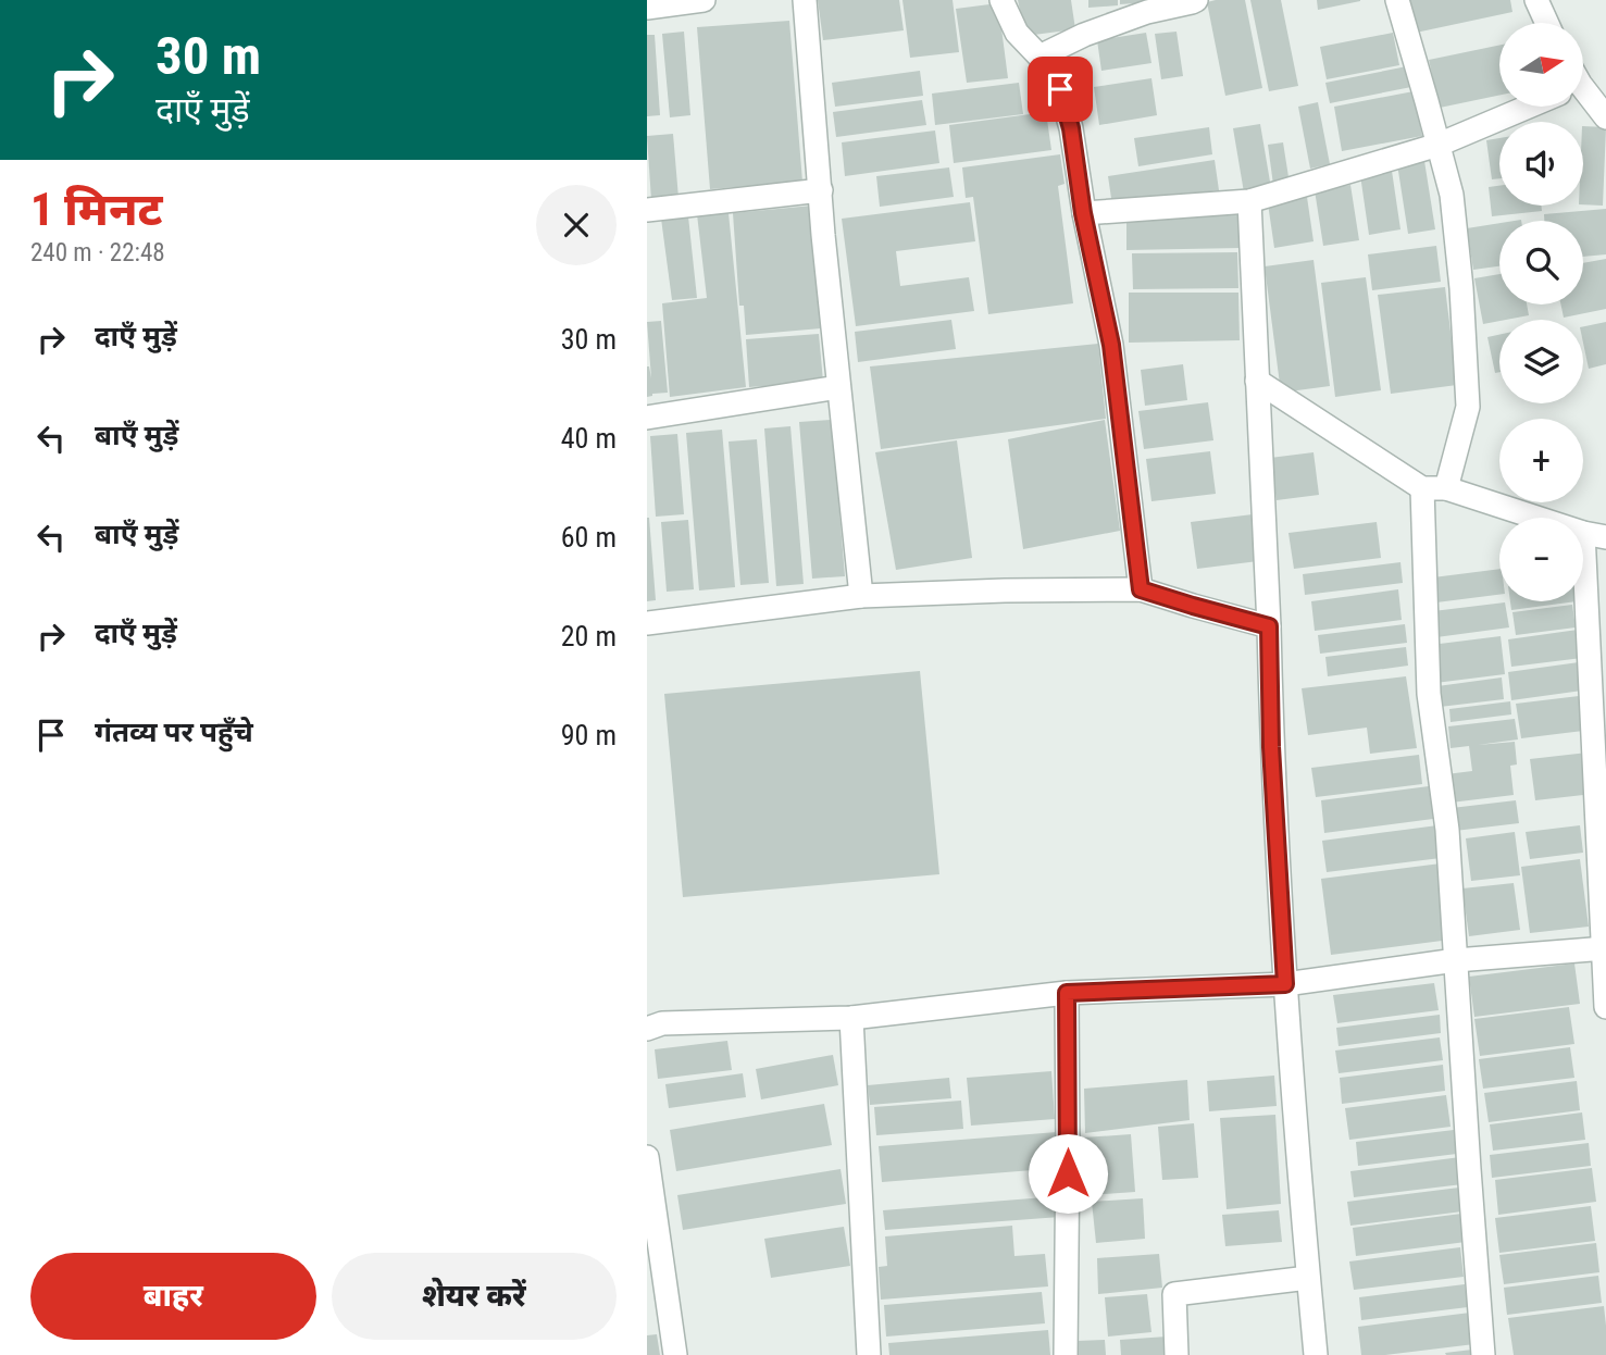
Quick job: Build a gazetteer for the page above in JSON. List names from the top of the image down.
{
  "north": "right",
  "page": {
    "turn": ["30 m", "दाएँ मुड़ें"],
    "map_buttons": ["+", "−"],
    "heading": ["1 मिनट", "240 m · 22:48"],
    "list": [
      {
        "name": "दाएँ मुड़ें",
        "value": "30 m"
      },
      {
        "name": "बाएँ मुड़ें",
        "value": "40 m"
      },
      {
        "name": "बाएँ मुड़ें",
        "value": "60 m"
      },
      {
        "name": "दाएँ मुड़ें",
        "value": "20 m"
      },
      {
        "name": "गंतव्य पर पहुँचे",
        "value": "90 m"
      }
    ],
    "buttons": ["बाहर", "शेयर करें"]
  }
}
